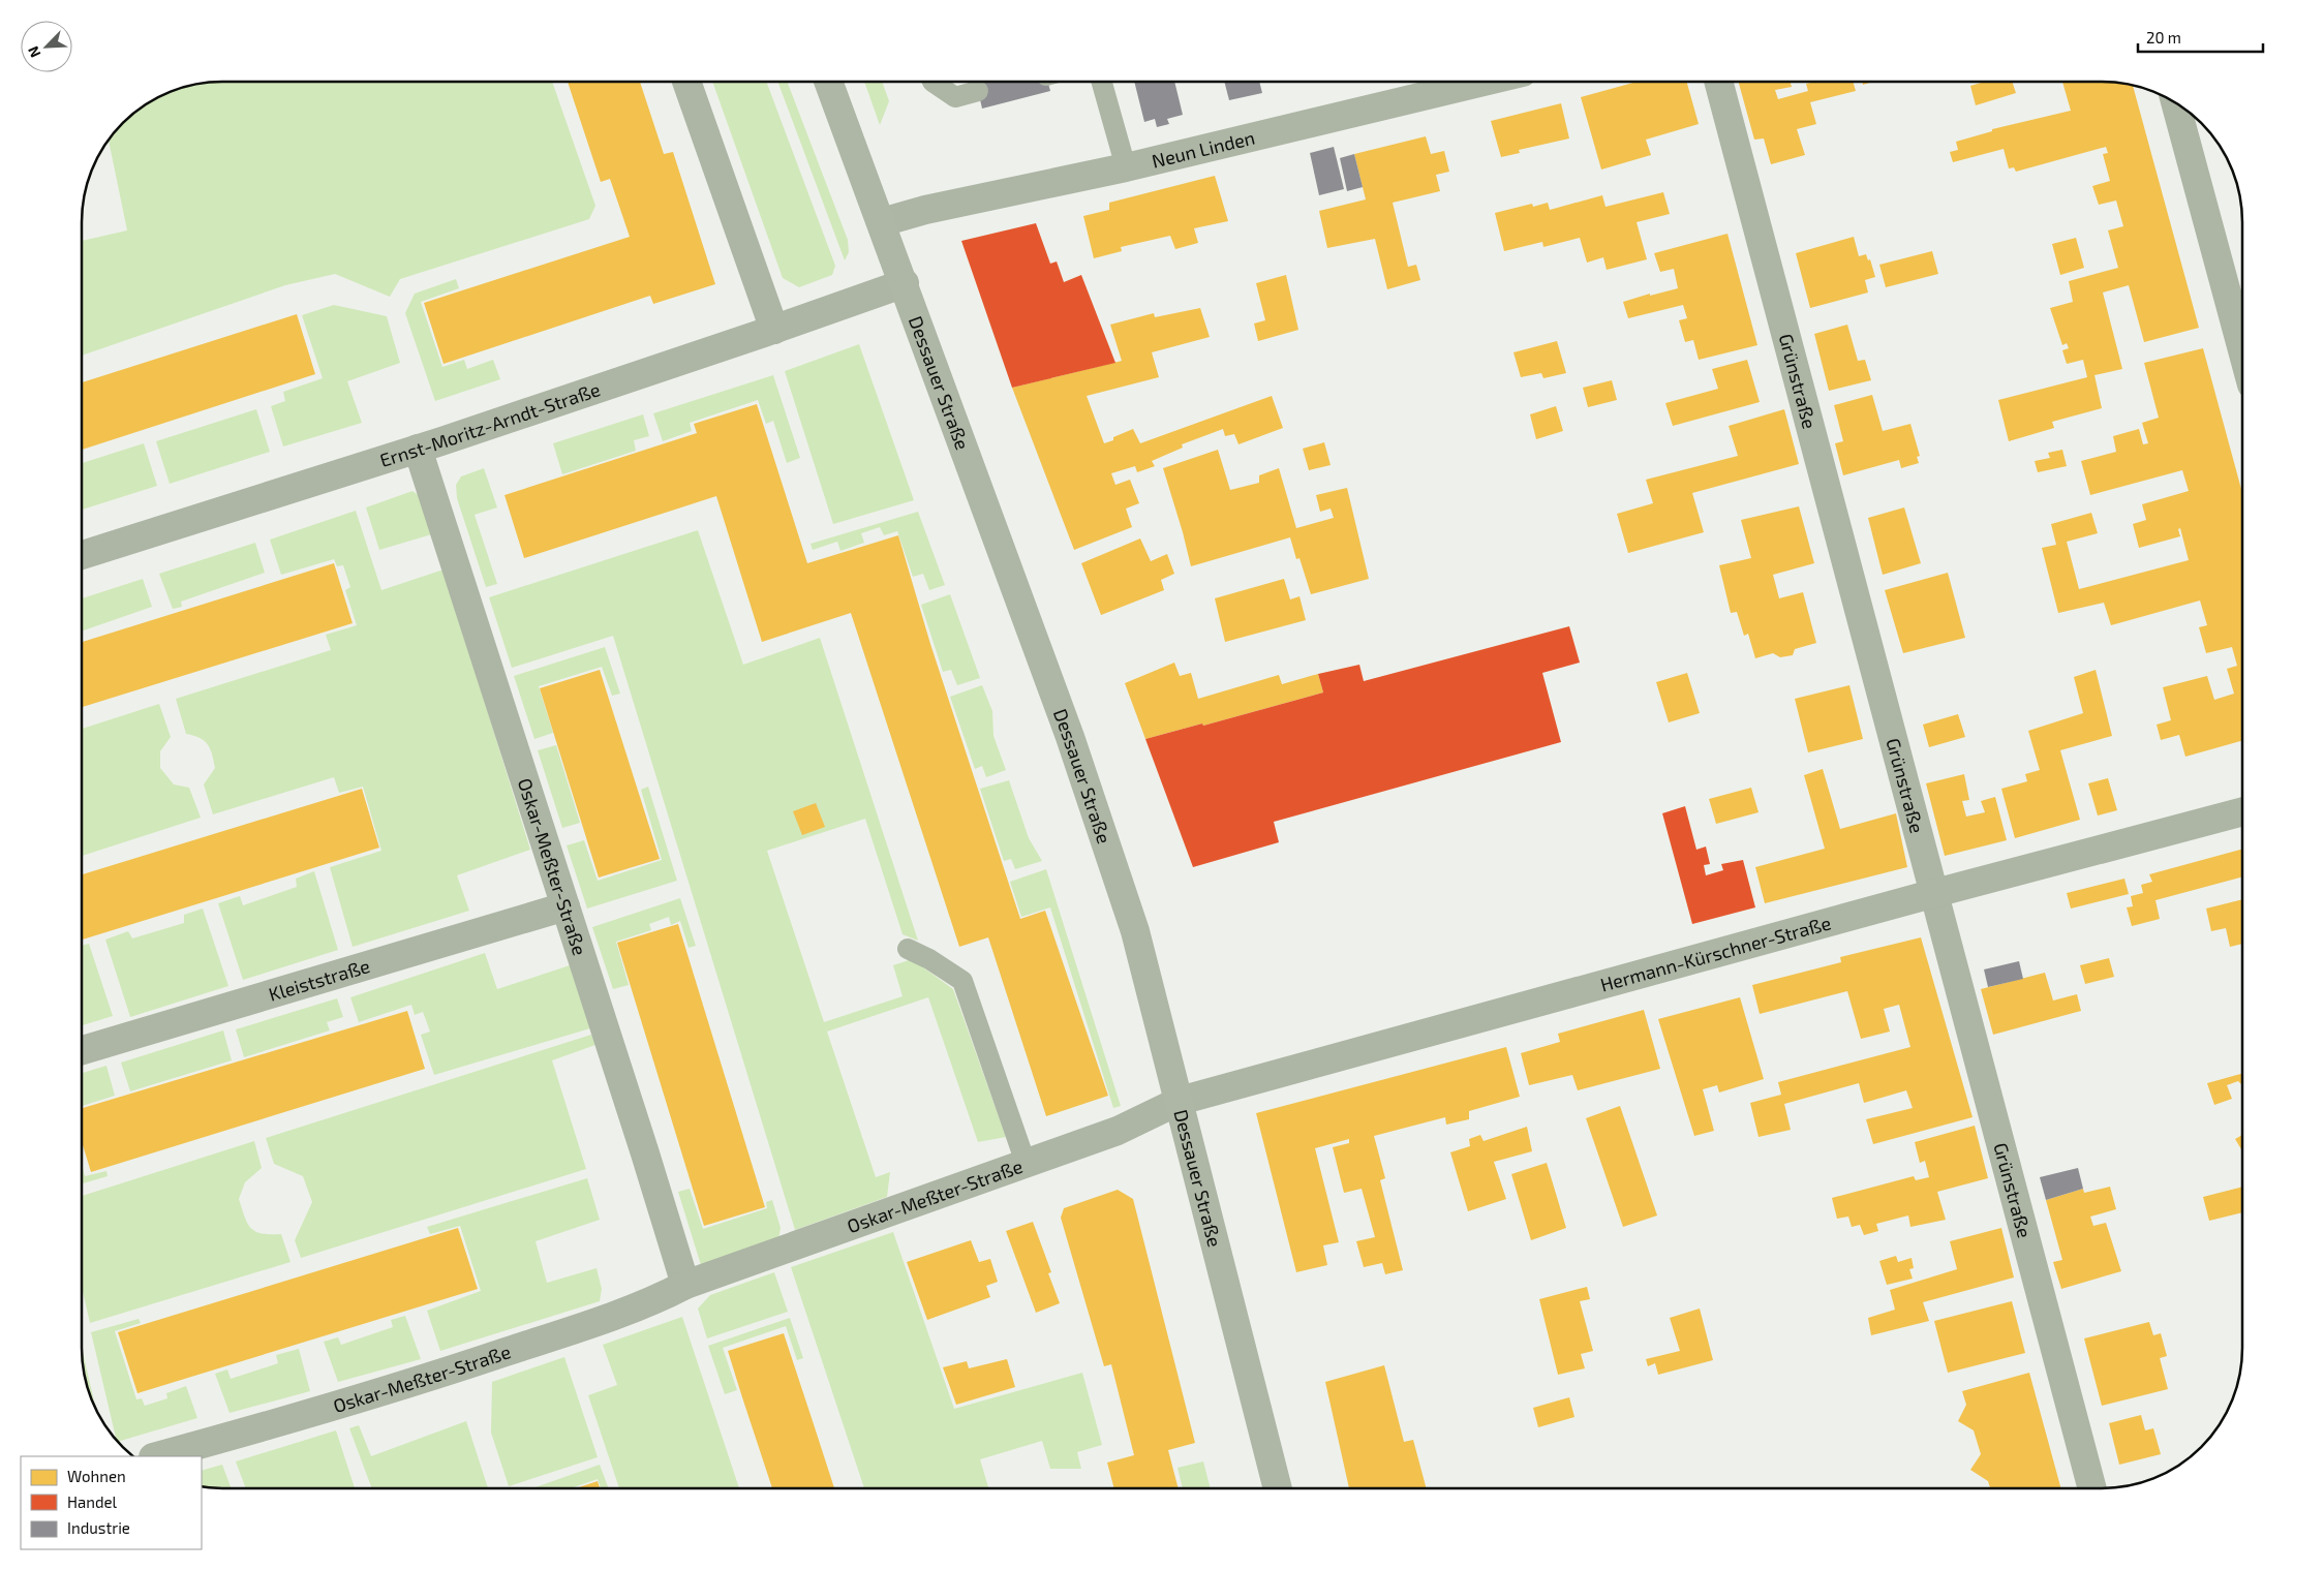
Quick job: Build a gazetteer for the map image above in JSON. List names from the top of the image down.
{
  "streets": {
    "main road": ["Dessauer Straße"],
    "street": [
      "Neun Linden",
      "Grünstraße",
      "Ernst-Moritz-Arndt-Straße",
      "Oskar-Meßter-Straße",
      "Hermann-Kürschner-Straße",
      "Kleiststraße"
    ]
  },
  "crossings": [
    ["Neun Linden", "Dessauer Straße"],
    ["Grünstraße", "Hermann-Kürschner-Straße"],
    ["Dessauer Straße", "Ernst-Moritz-Arndt-Straße"],
    ["Dessauer Straße", "Oskar-Meßter-Straße"],
    ["Dessauer Straße", "Hermann-Kürschner-Straße"],
    ["Ernst-Moritz-Arndt-Straße", "Oskar-Meßter-Straße"],
    ["Oskar-Meßter-Straße", "Hermann-Kürschner-Straße"],
    ["Oskar-Meßter-Straße", "Kleiststraße"]
  ],
  "legend": ["Wohnen", "Handel", "Industrie"],
  "scale_bar": "20 m",
  "north": "bottom left"
}
